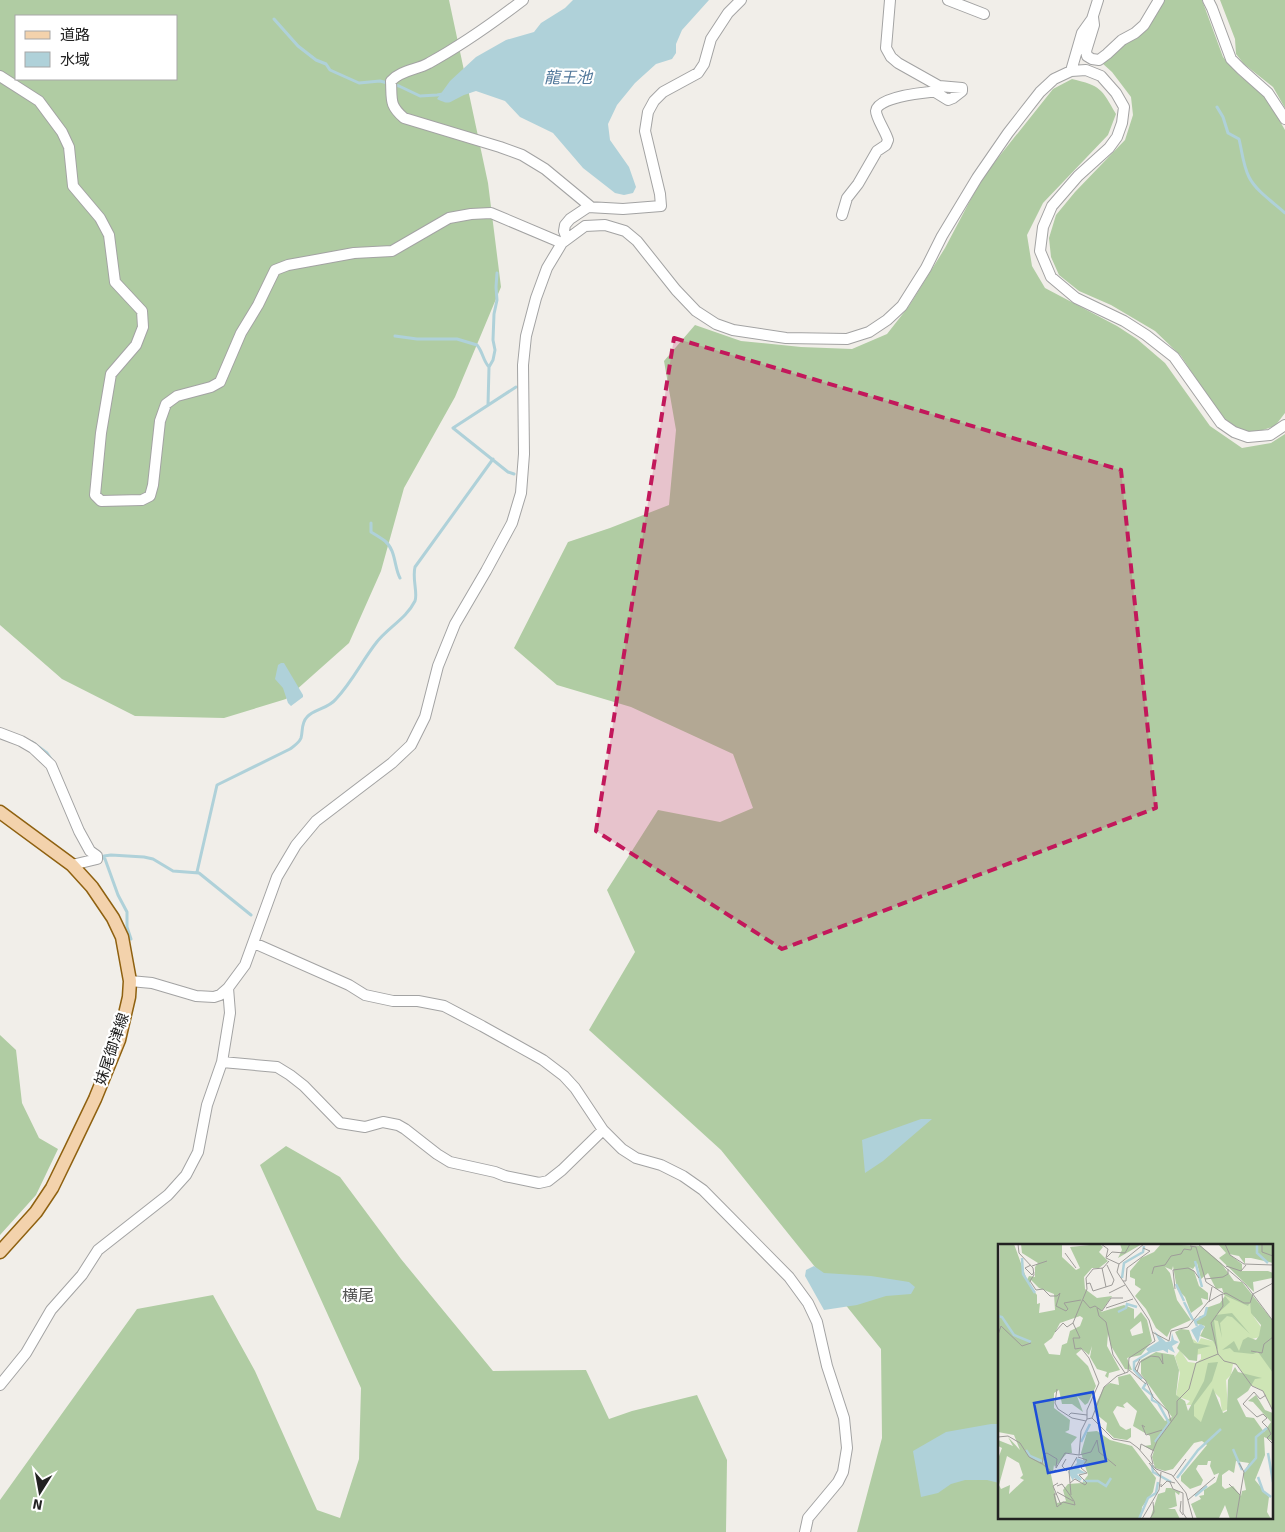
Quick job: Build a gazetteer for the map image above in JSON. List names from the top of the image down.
{
  "streets": {
    "main road": ["妹尾御津線"]
  },
  "districts": ["横尾"],
  "water": ["龍王池"],
  "legend": ["道路", "水域"],
  "north": "bottom"
}
